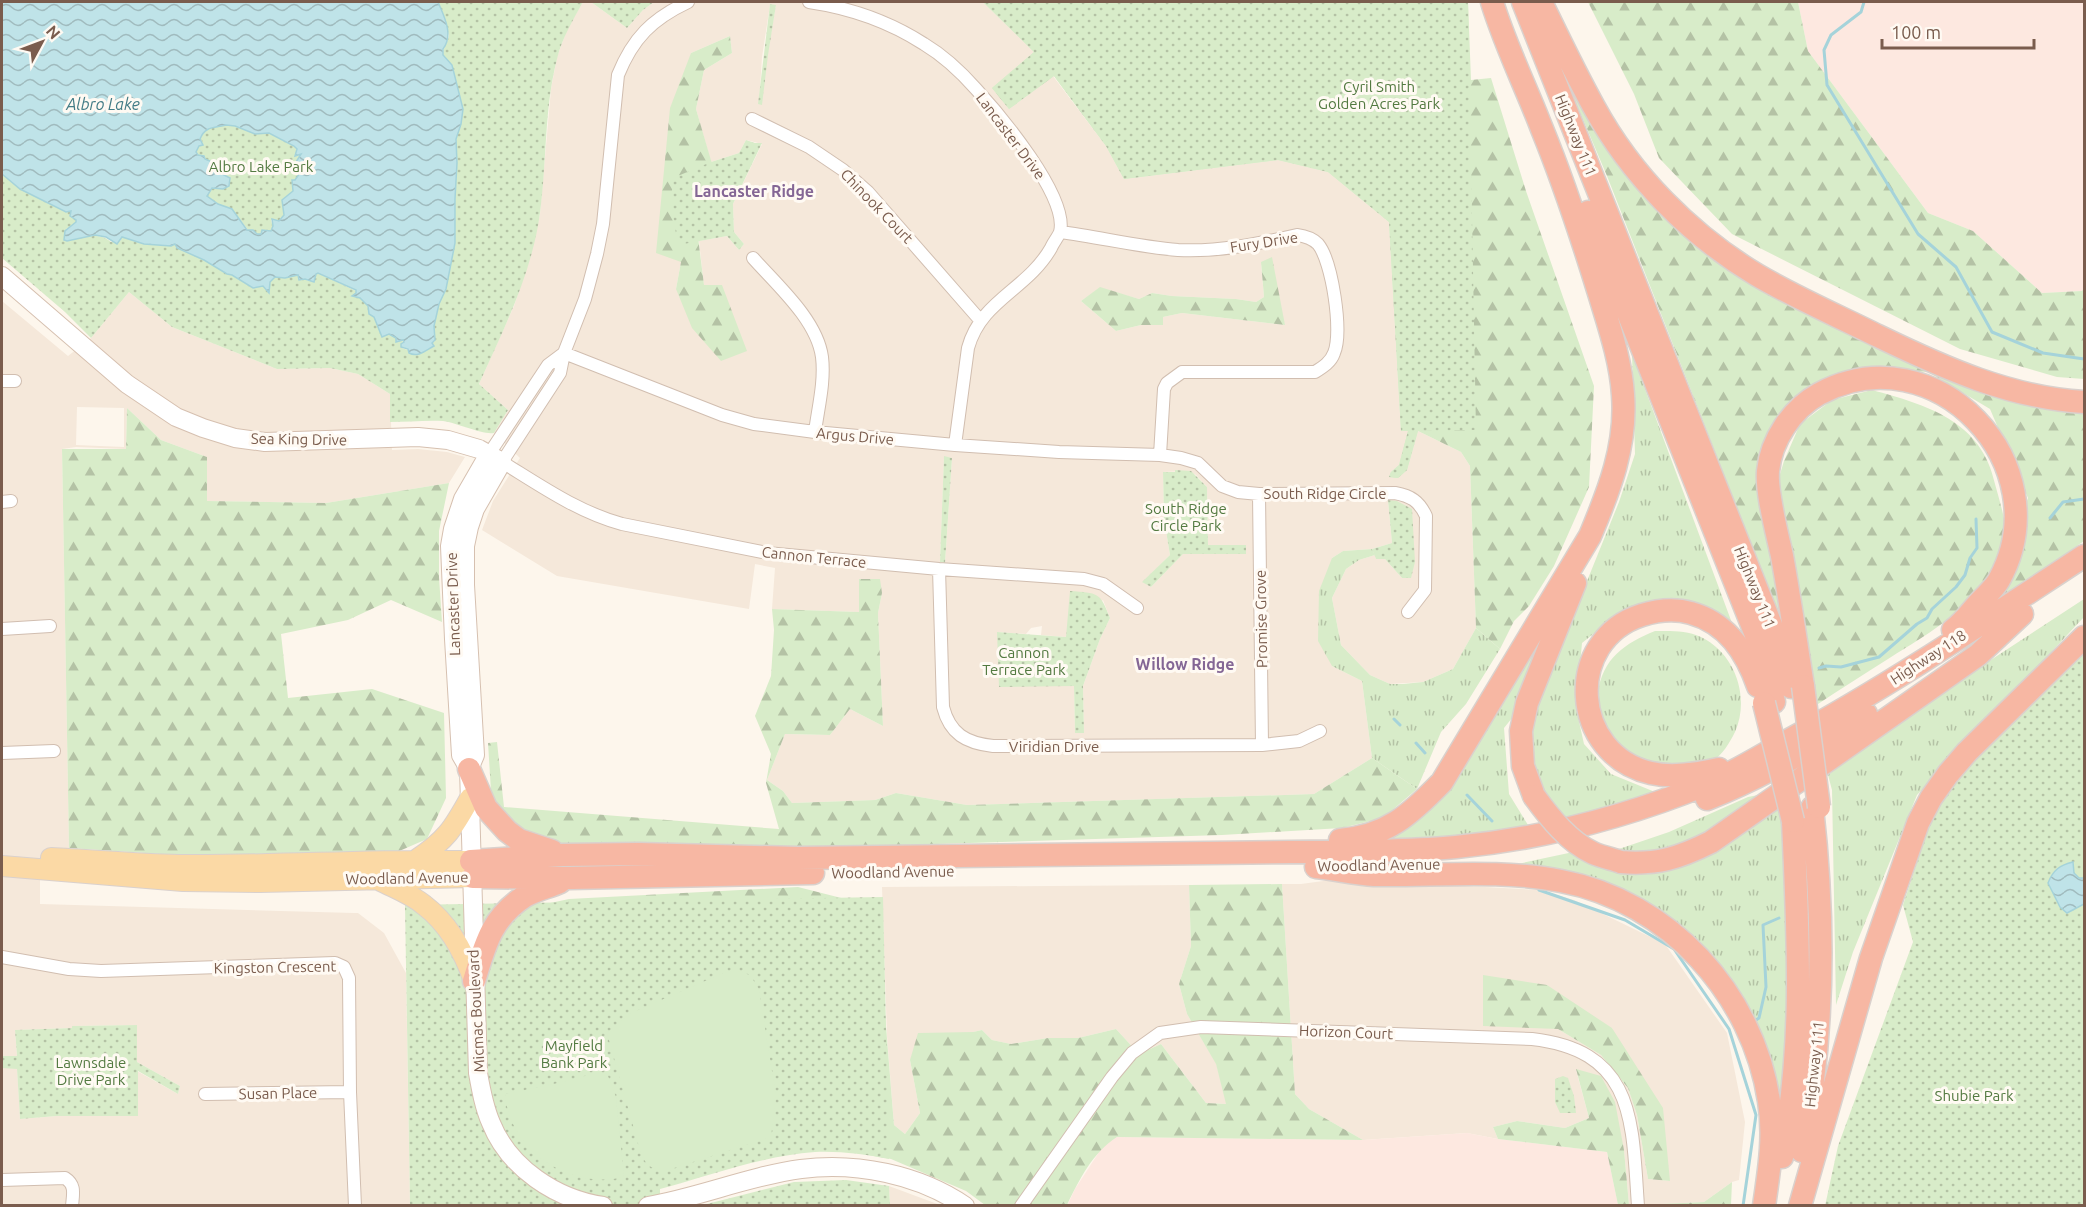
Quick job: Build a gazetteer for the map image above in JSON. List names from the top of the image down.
{
  "streets": {
    "highway": ["Highway 111", "Highway 118", "Woodland Avenue"],
    "street": [
      "Lancaster Drive",
      "Chinook Court",
      "Fury Drive",
      "Argus Drive",
      "Sea King Drive",
      "South Ridge Circle",
      "Cannon Terrace",
      "Promise Grove",
      "Viridian Drive",
      "Kingston Crescent",
      "Micmac Boulevard",
      "Horizon Court",
      "Susan Place"
    ]
  },
  "crossings": [
    ["Lancaster Drive", "Fury Drive"],
    ["Lancaster Drive", "Argus Drive"],
    ["Lancaster Drive", "Sea King Drive"],
    ["Lancaster Drive", "Cannon Terrace"],
    ["Lancaster Drive", "Woodland Avenue"],
    ["Lancaster Drive", "Micmac Boulevard"],
    ["Fury Drive", "Argus Drive"],
    ["Fury Drive", "South Ridge Circle"],
    ["Argus Drive", "South Ridge Circle"],
    ["Sea King Drive", "Cannon Terrace"],
    ["South Ridge Circle", "Promise Grove"],
    ["Cannon Terrace", "Viridian Drive"],
    ["Promise Grove", "Viridian Drive"],
    ["Highway 118", "Woodland Avenue"],
    ["Woodland Avenue", "Micmac Boulevard"],
    ["Kingston Crescent", "Susan Place"]
  ],
  "districts": ["Lancaster Ridge", "Willow Ridge"],
  "water": ["Albro Lake"],
  "parks": [
    "Cyril Smith Golden Acres Park",
    "Albro Lake Park",
    "South Ridge Circle Park",
    "Cannon Terrace Park",
    "Mayfield Bank Park",
    "Lawnsdale Drive Park",
    "Shubie Park"
  ],
  "scale_bar": "100 m",
  "north": "top right"
}
